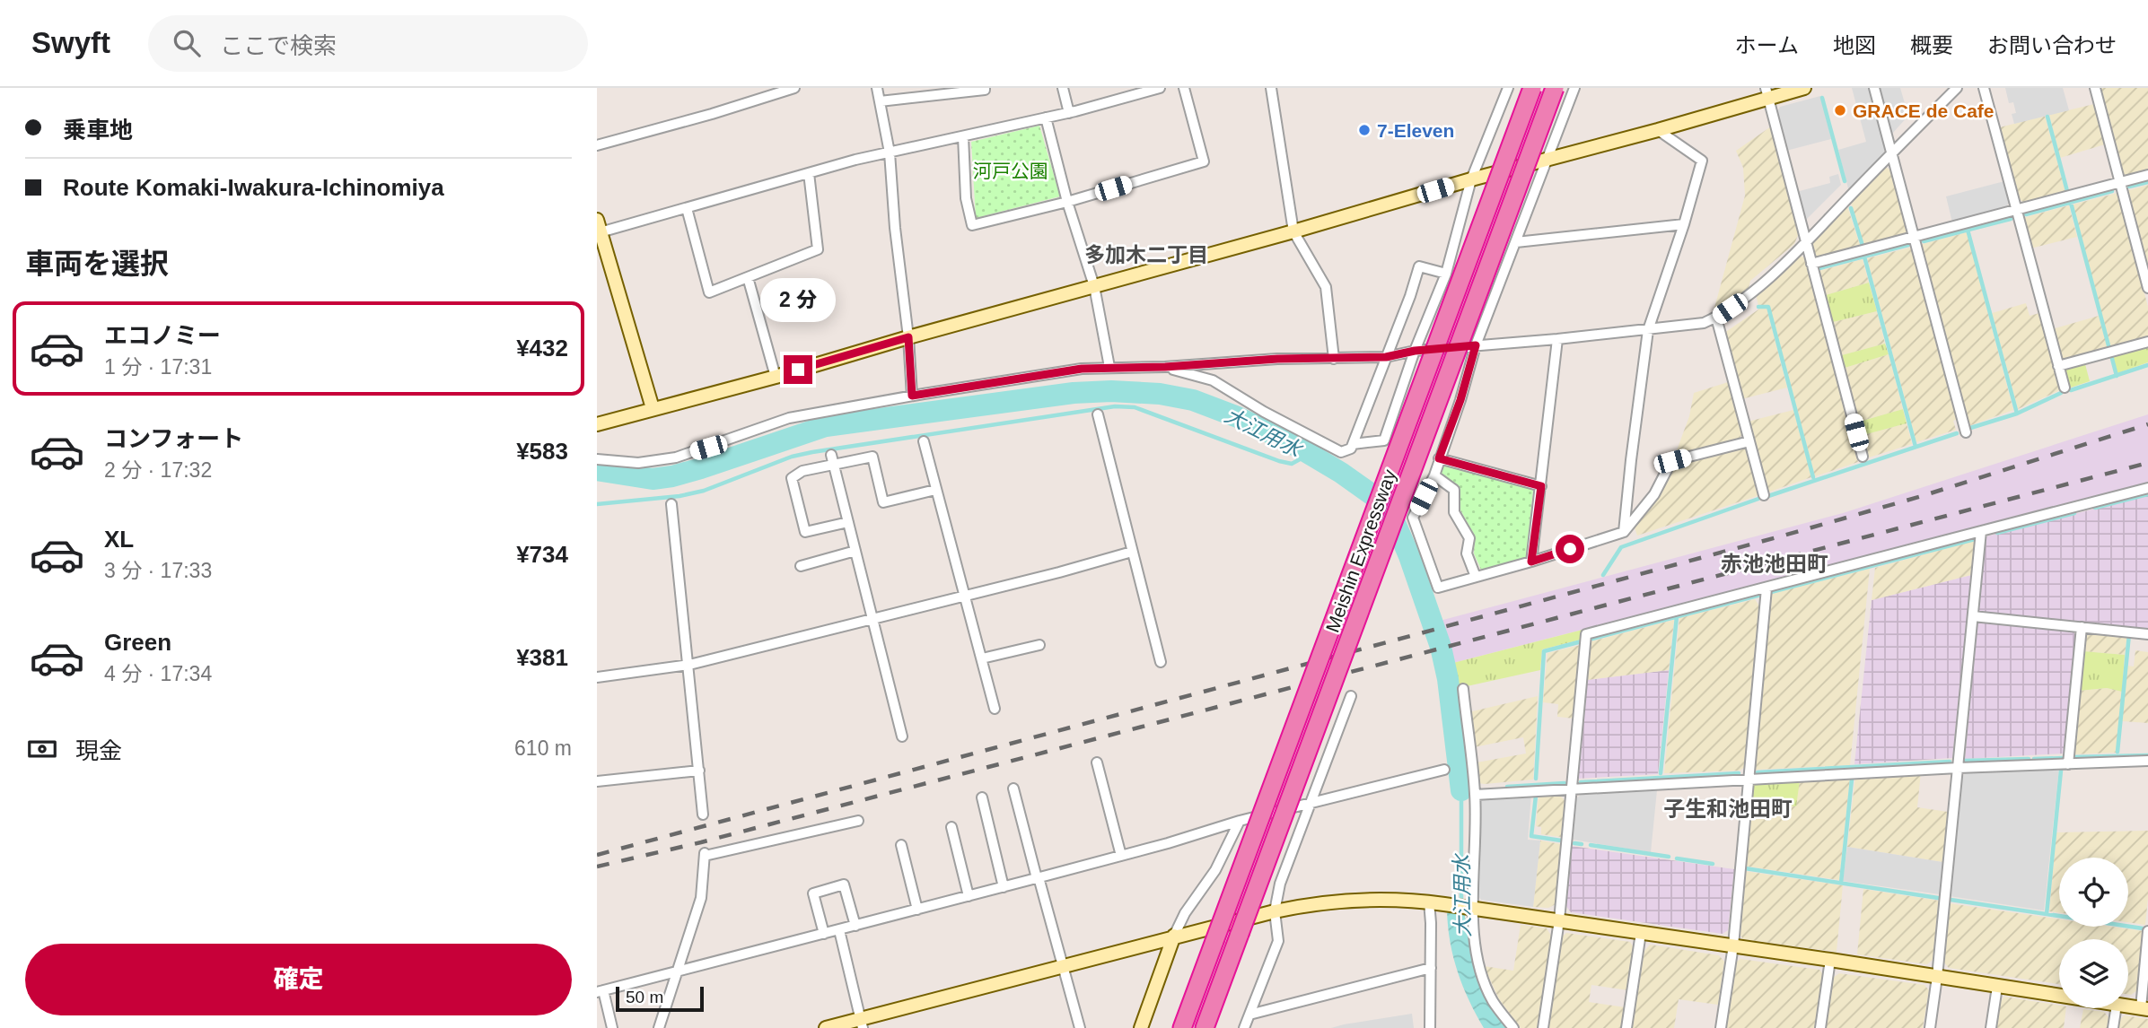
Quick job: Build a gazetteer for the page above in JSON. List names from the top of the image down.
{
  "streets": {
    "highway": ["Meishin Expressway"]
  },
  "districts": ["多加木二丁目", "赤池池田町", "子生和池田町"],
  "water": ["大江用水"],
  "parks": ["河戸公園"],
  "places": ["GRACE de Cafe", "7-Eleven"],
  "scale_bar": "50 m",
  "page": {
    "header": "Swyft",
    "search": "ここで検索",
    "nav": [
      "ホーム",
      "地図",
      "概要",
      "お問い合わせ"
    ],
    "banner": ["乗車地", "Route Komaki-Iwakura-Ichinomiya"],
    "heading": "車両を選択",
    "bubble": "2 分",
    "list": [
      {
        "name": "エコノミー",
        "note": "1 分 · 17:31",
        "value": "¥432"
      },
      {
        "name": "コンフォート",
        "note": "2 分 · 17:32",
        "value": "¥583"
      },
      {
        "name": "XL",
        "note": "3 分 · 17:33",
        "value": "¥734"
      },
      {
        "name": "Green",
        "note": "4 分 · 17:34",
        "value": "¥381"
      }
    ],
    "pay": ["現金", "610 m"],
    "buttons": "確定",
    "scale": "50 m"
  }
}
